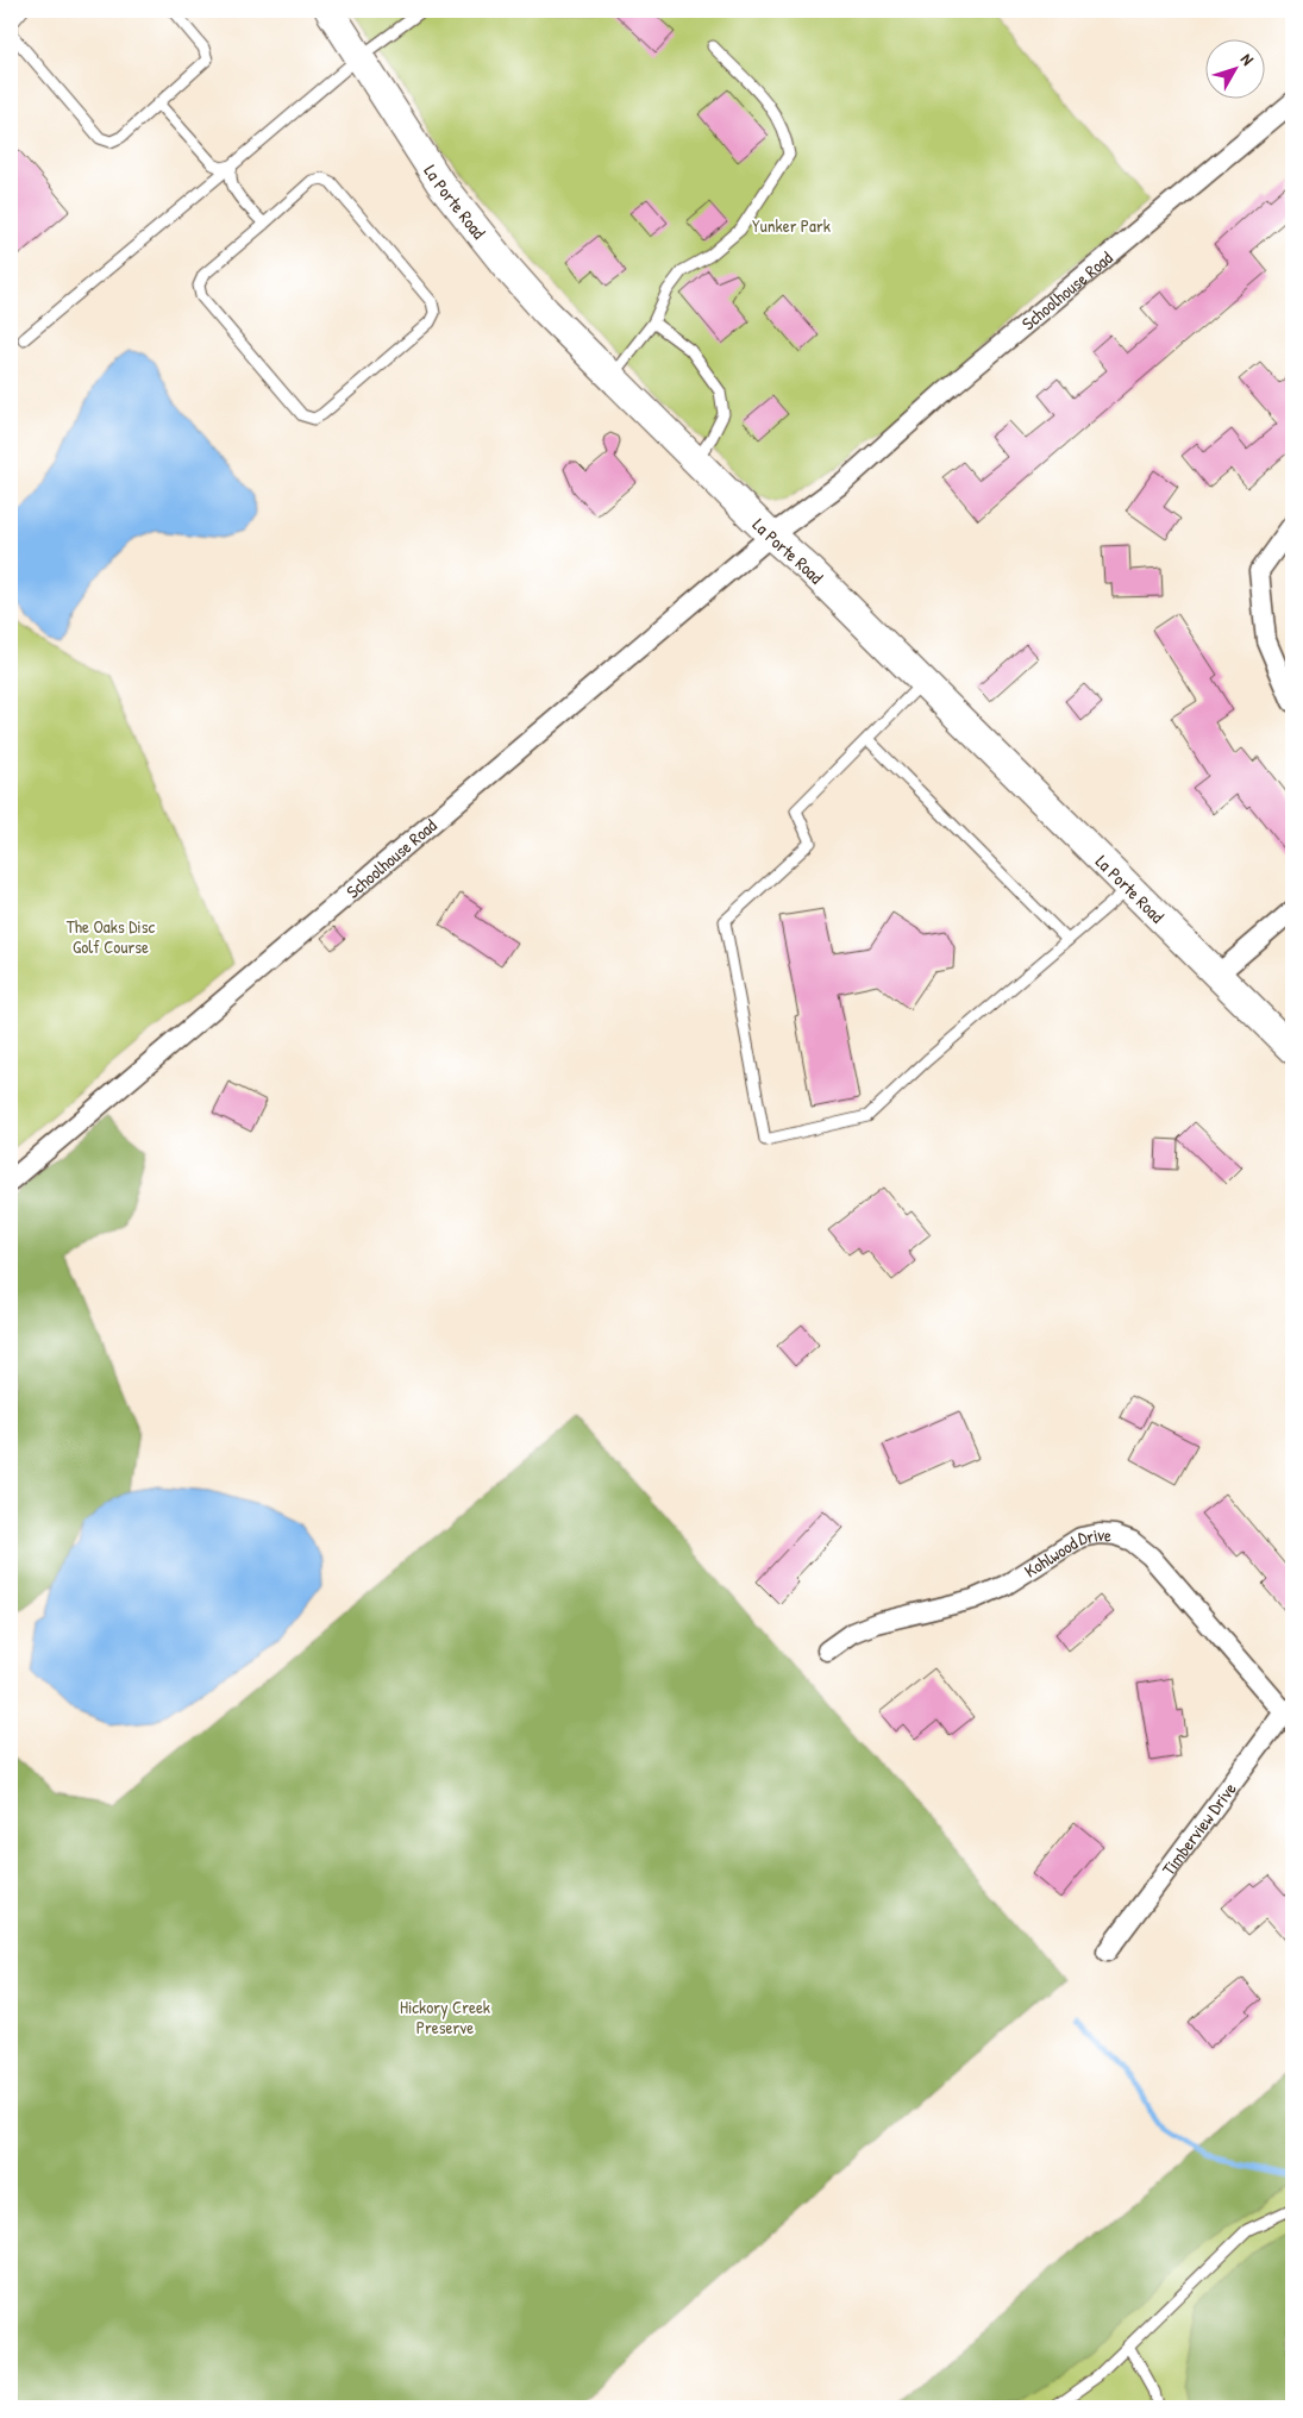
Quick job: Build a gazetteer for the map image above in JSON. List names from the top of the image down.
{
  "streets": {
    "street": [
      "La Porte Road",
      "Schoolhouse Road",
      "Kohlwood Drive",
      "Timberview Drive"
    ]
  },
  "crossings": [
    ["La Porte Road", "Schoolhouse Road"],
    ["Kohlwood Drive", "Timberview Drive"]
  ],
  "parks": ["Yunker Park", "The Oaks Disc Golf Course", "Hickory Creek Preserve"],
  "north": "top right"
}
